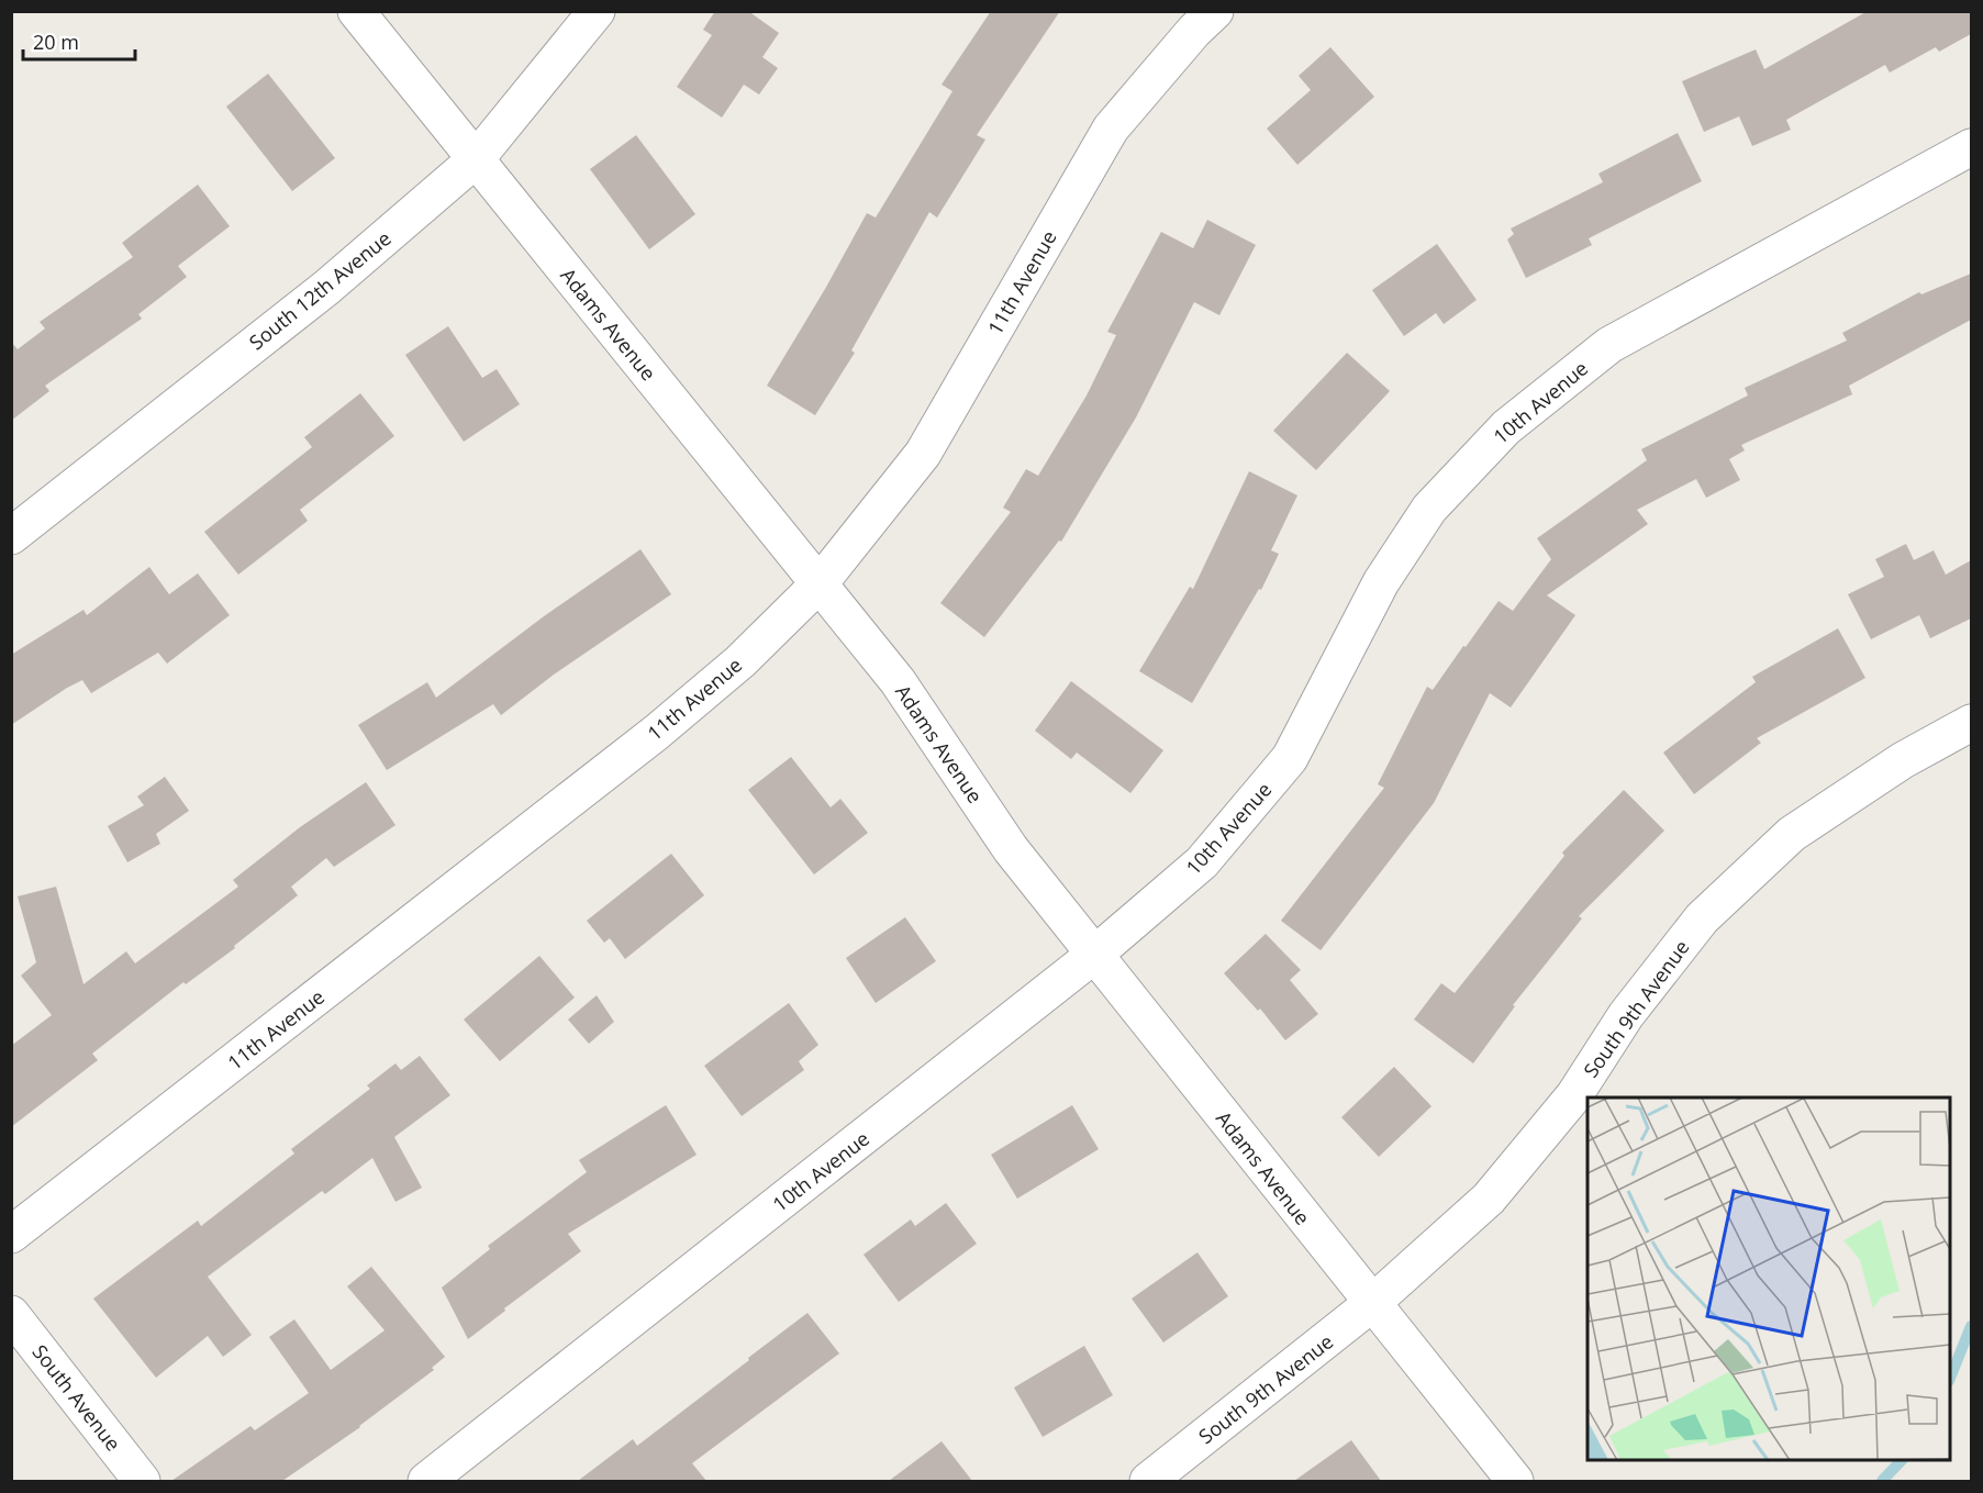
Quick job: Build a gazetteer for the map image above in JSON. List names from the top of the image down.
{
  "streets": {
    "street": [
      "11th Avenue",
      "South 12th Avenue",
      "Adams Avenue",
      "10th Avenue",
      "South 9th Avenue",
      "South Avenue"
    ]
  },
  "crossings": [
    ["11th Avenue", "Adams Avenue"],
    ["South 12th Avenue", "Adams Avenue"],
    ["Adams Avenue", "10th Avenue"],
    ["Adams Avenue", "South 9th Avenue"]
  ],
  "scale_bar": "20 m"
}
